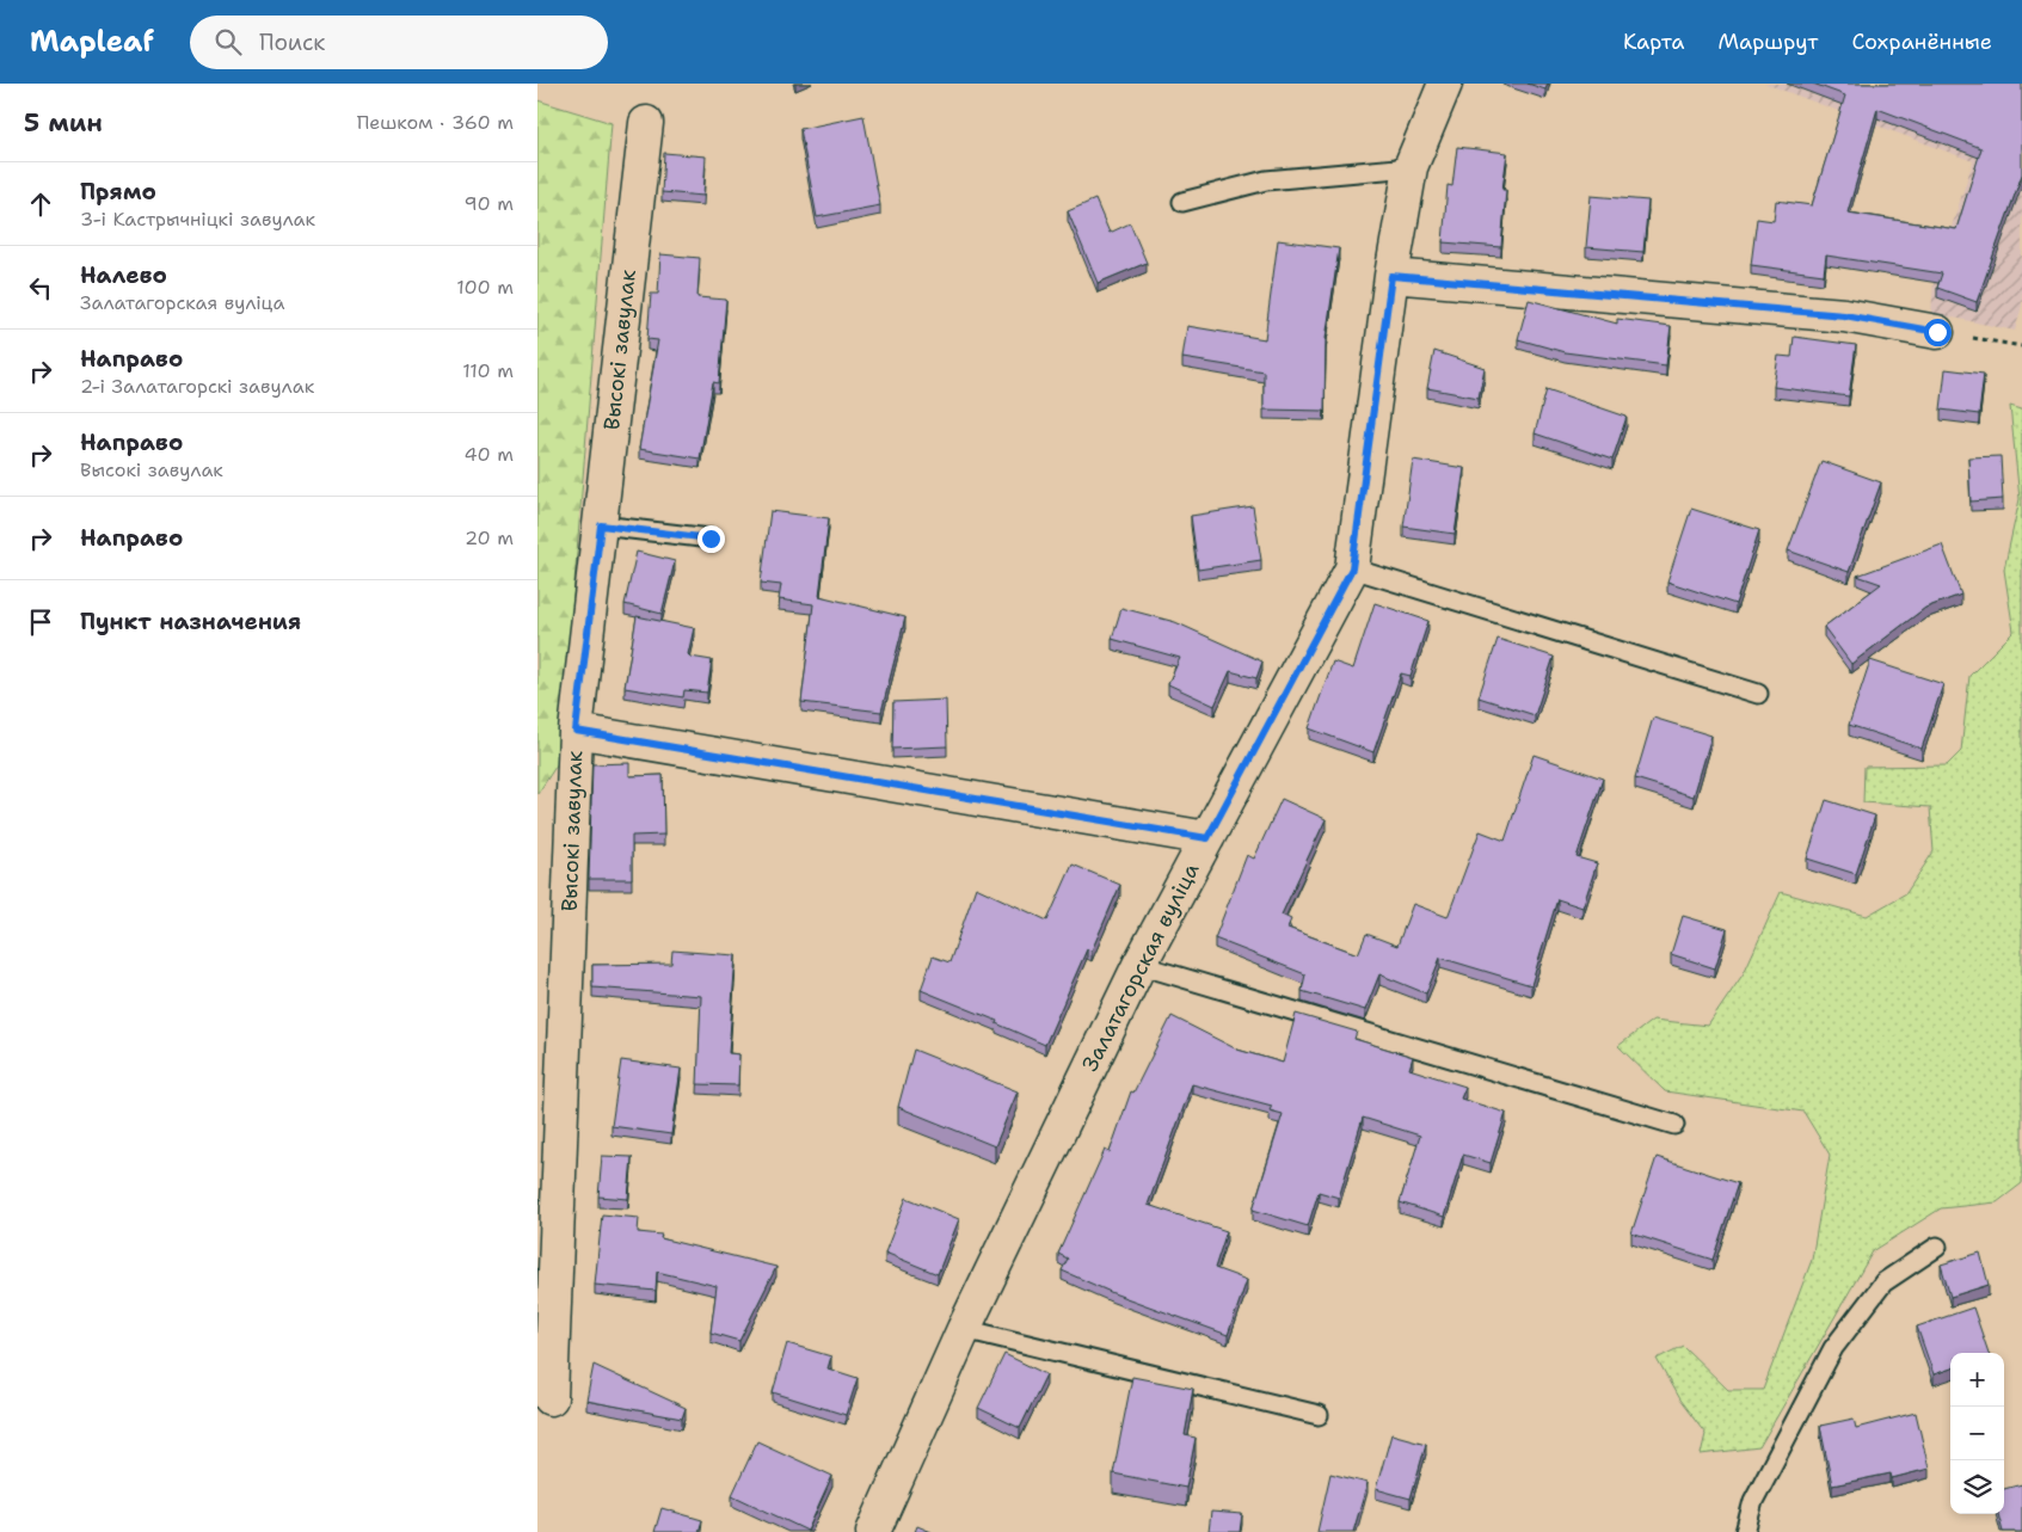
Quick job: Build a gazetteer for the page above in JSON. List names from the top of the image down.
{
  "streets": {
    "street": ["Высокі завулак", "Залатагорская вуліца"]
  },
  "page": {
    "header": "Mapleaf",
    "search": "Поиск",
    "nav": ["Карта", "Маршрут", "Сохранённые"],
    "heading": ["5 мин", "Пешком · 360 m"],
    "list": [
      ["Прямо", "3-і Кастрычніцкі завулак", "90 m"],
      ["Налево", "Залатагорская вуліца", "100 m"],
      ["Направо", "2-і Залатагорскі завулак", "110 m"],
      ["Направо", "Высокі завулак", "40 m"],
      ["Направо", "20 m"],
      "Пункт назначения"
    ],
    "map_buttons": ["+", "−"]
  }
}
